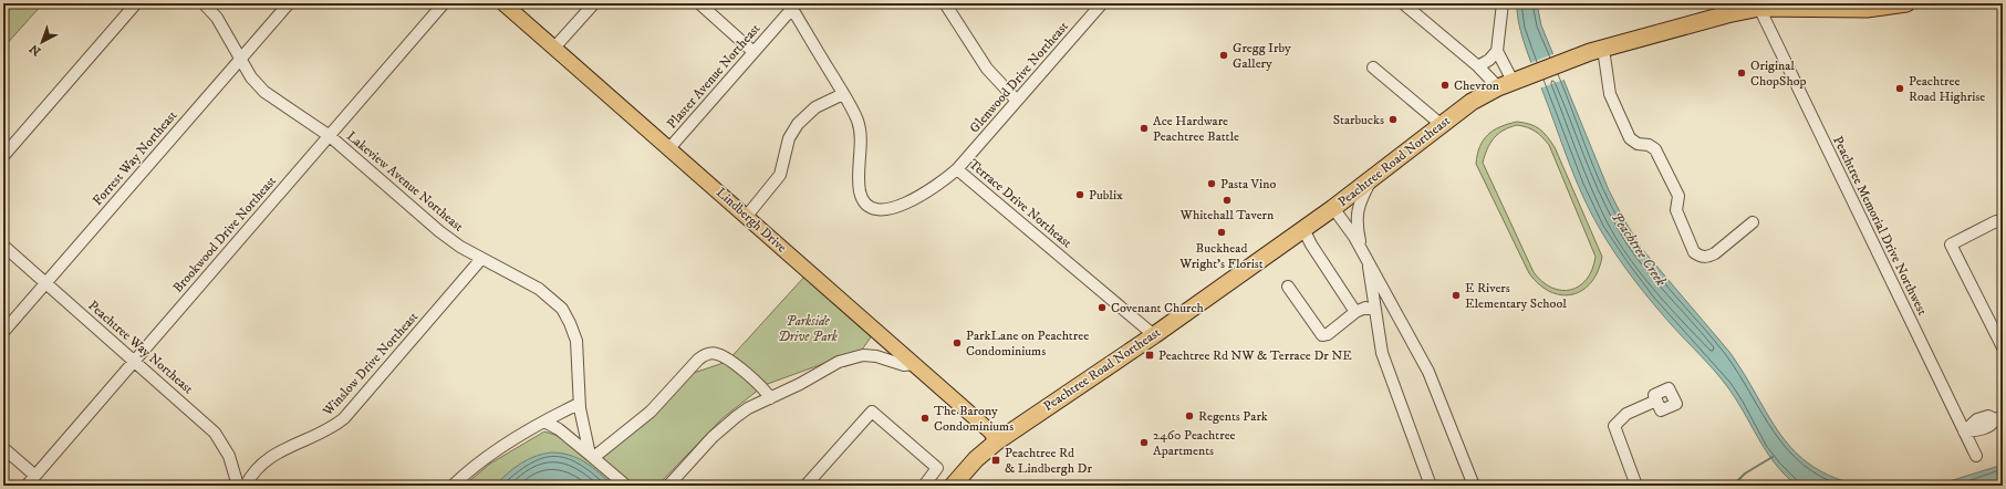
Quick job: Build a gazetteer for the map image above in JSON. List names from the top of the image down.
{
  "streets": {
    "highway": ["Peachtree Road Northeast"],
    "main road": ["Lindbergh Drive"],
    "street": [
      "Plaster Avenue Northeast",
      "Glenwood Drive Northeast",
      "Forrest Way Northeast",
      "Lakeview Avenue Northeast",
      "Terrace Drive Northeast",
      "Peachtree Memorial Drive Northwest",
      "Brookwood Drive Northeast",
      "Peachtree Way Northeast",
      "Winslow Drive Northeast"
    ]
  },
  "crossings": [
    ["Plaster Avenue Northeast", "Terrace Drive Northeast"],
    ["Plaster Avenue Northeast", "Lindbergh Drive"],
    ["Glenwood Drive Northeast", "Terrace Drive Northeast"],
    ["Forrest Way Northeast", "Lakeview Avenue Northeast"],
    ["Forrest Way Northeast", "Peachtree Way Northeast"],
    ["Peachtree Road Northeast", "Terrace Drive Northeast"],
    ["Peachtree Road Northeast", "Lindbergh Drive"],
    ["Peachtree Road Northeast", "Peachtree Memorial Drive Northwest"],
    ["Lakeview Avenue Northeast", "Brookwood Drive Northeast"],
    ["Lakeview Avenue Northeast", "Winslow Drive Northeast"],
    ["Brookwood Drive Northeast", "Peachtree Way Northeast"]
  ],
  "water": ["Peachtree Creek"],
  "parks": ["Parkside Drive Park"],
  "places": {
    "other": [
      "Gregg Irby Gallery",
      "Original ChopShop",
      "Chevron",
      "Peachtree Road Highrise",
      "Starbucks",
      "Ace Hardware Peachtree Battle",
      "Pasta Vino",
      "Publix",
      "Whitehall Tavern",
      "Buckhead Wright's Florist",
      "E Rivers Elementary School",
      "Covenant Church",
      "ParkLane on Peachtree Condominiums",
      "Regents Park",
      "The Barony Condominiums",
      "2460 Peachtree Apartments"
    ],
    "transit": ["Peachtree Rd NW & Terrace Dr NE", "Peachtree Rd & Lindbergh Dr"]
  },
  "north": "bottom left"
}
